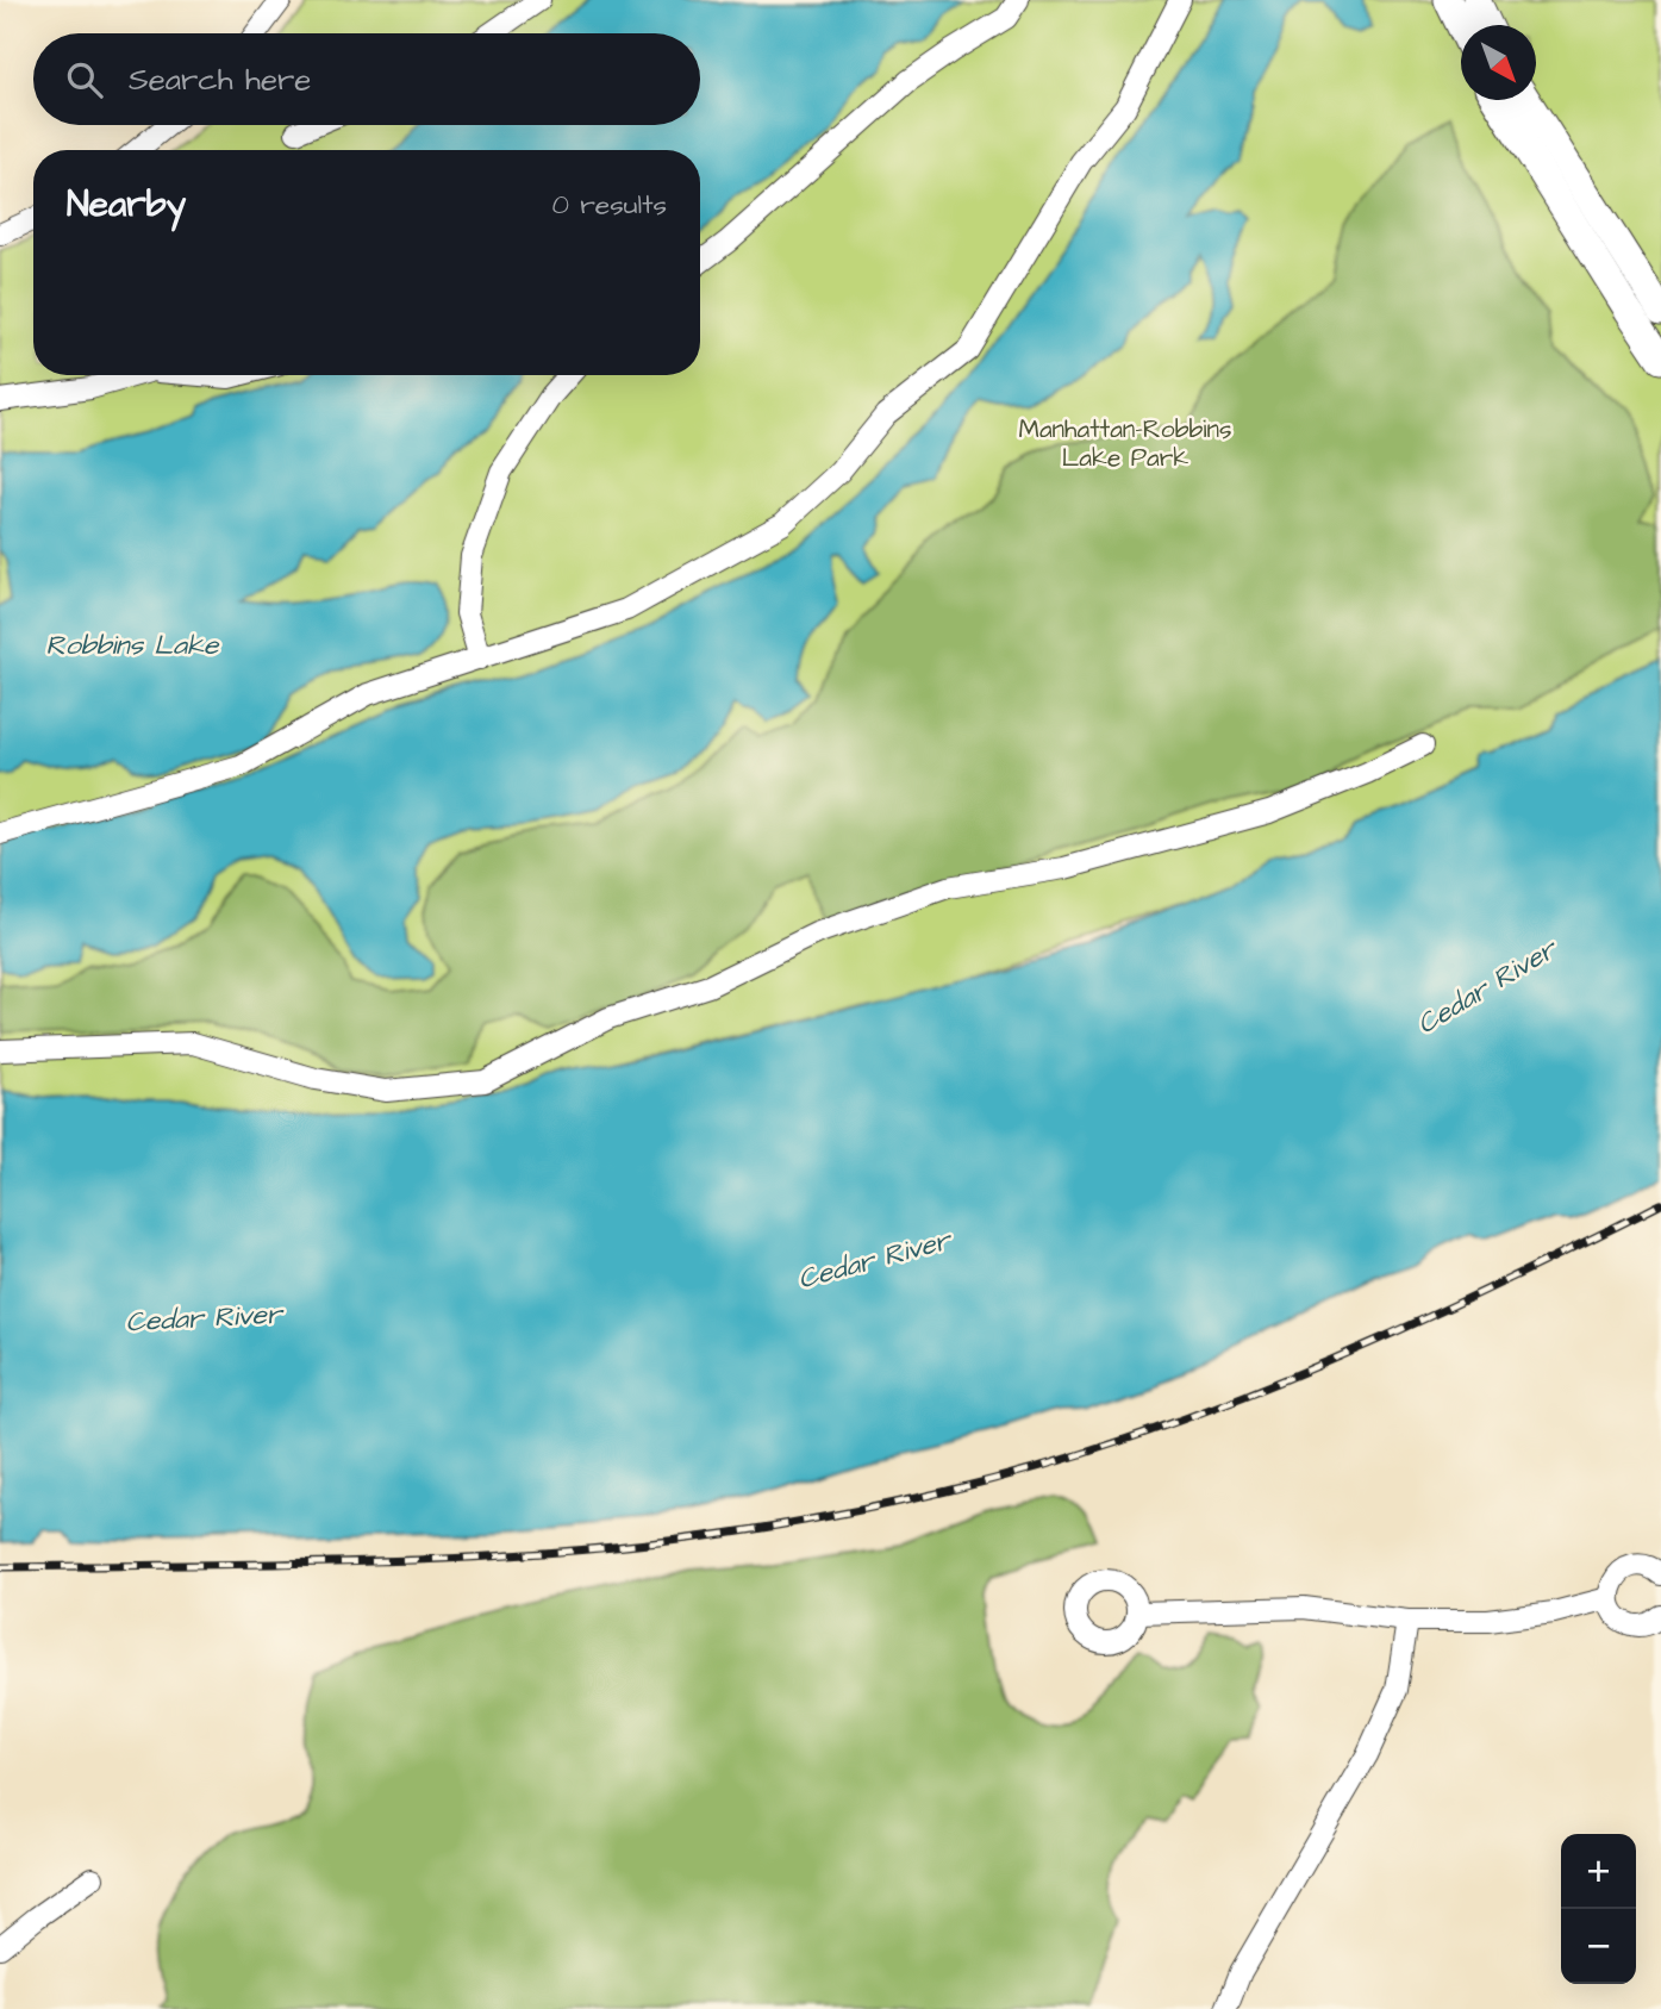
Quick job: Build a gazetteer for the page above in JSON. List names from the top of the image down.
{
  "water": ["Robbins Lake", "Cedar River"],
  "parks": ["Manhattan-Robbins Lake Park"],
  "north": "bottom right",
  "page": {
    "search": "Search here",
    "heading": ["Nearby", "0 results"],
    "map_buttons": ["+", "−"]
  }
}
